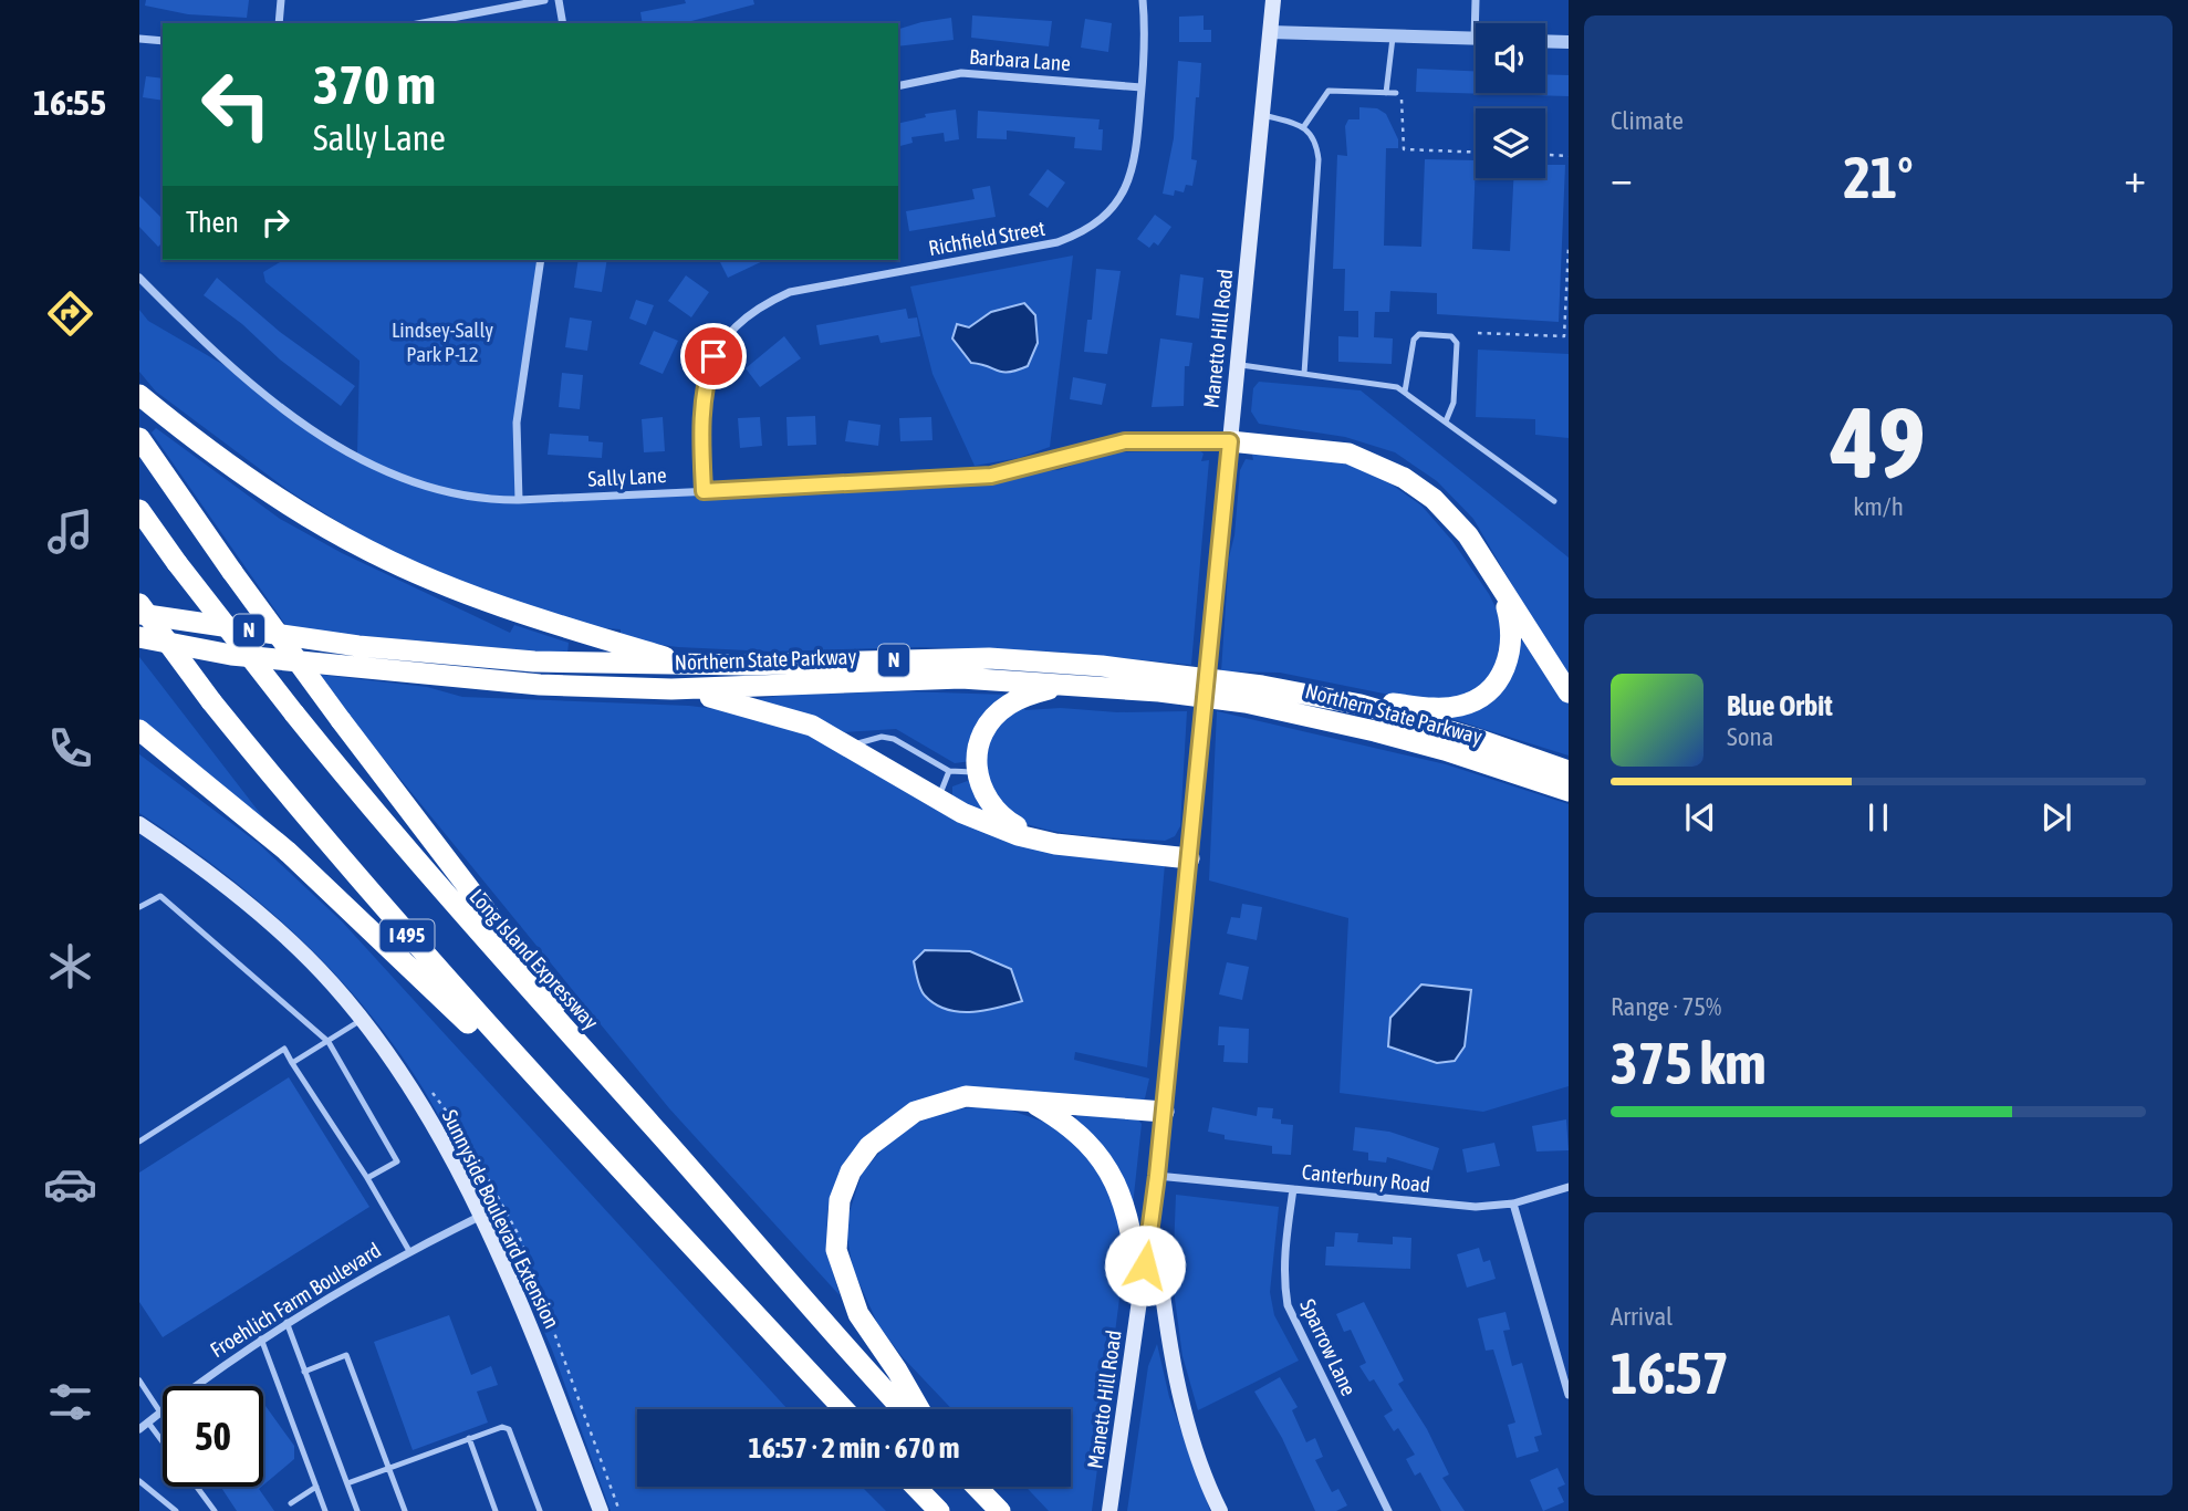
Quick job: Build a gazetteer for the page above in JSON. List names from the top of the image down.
{
  "streets": {
    "highway": [
      "N",
      "Northern State Parkway",
      "I 495",
      "Long Island Expressway"
    ],
    "main road": ["Manetto Hill Road", "Sunnyside Boulevard Extension"],
    "street": [
      "Barbara Lane",
      "Richfield Street",
      "Sally Lane",
      "Canterbury Road",
      "Froehlich Farm Boulevard",
      "Sparrow Lane"
    ]
  },
  "crossings": [
    ["Barbara Lane", "Richfield Street"],
    ["Richfield Street", "Sally Lane"],
    ["Manetto Hill Road", "Sally Lane"],
    ["Manetto Hill Road", "Canterbury Road"],
    ["Canterbury Road", "Sparrow Lane"],
    ["Sunnyside Boulevard Extension", "Froehlich Farm Boulevard"]
  ],
  "parks": ["Lindsey-Sally Park P-12"],
  "page": {
    "tabs": "16:55",
    "tile": [
      "Climate",
      ["49", "km/h"],
      ["Range · 75%", "375 km"],
      ["Arrival", "16:57"]
    ],
    "turn": ["370 m", "Sally Lane"],
    "heat": ["−", "21°", "+"],
    "then": "Then",
    "song": ["Blue Orbit", "Sona"],
    "limit": "50",
    "trip": "16:57 · 2 min · 670 m"
  }
}
